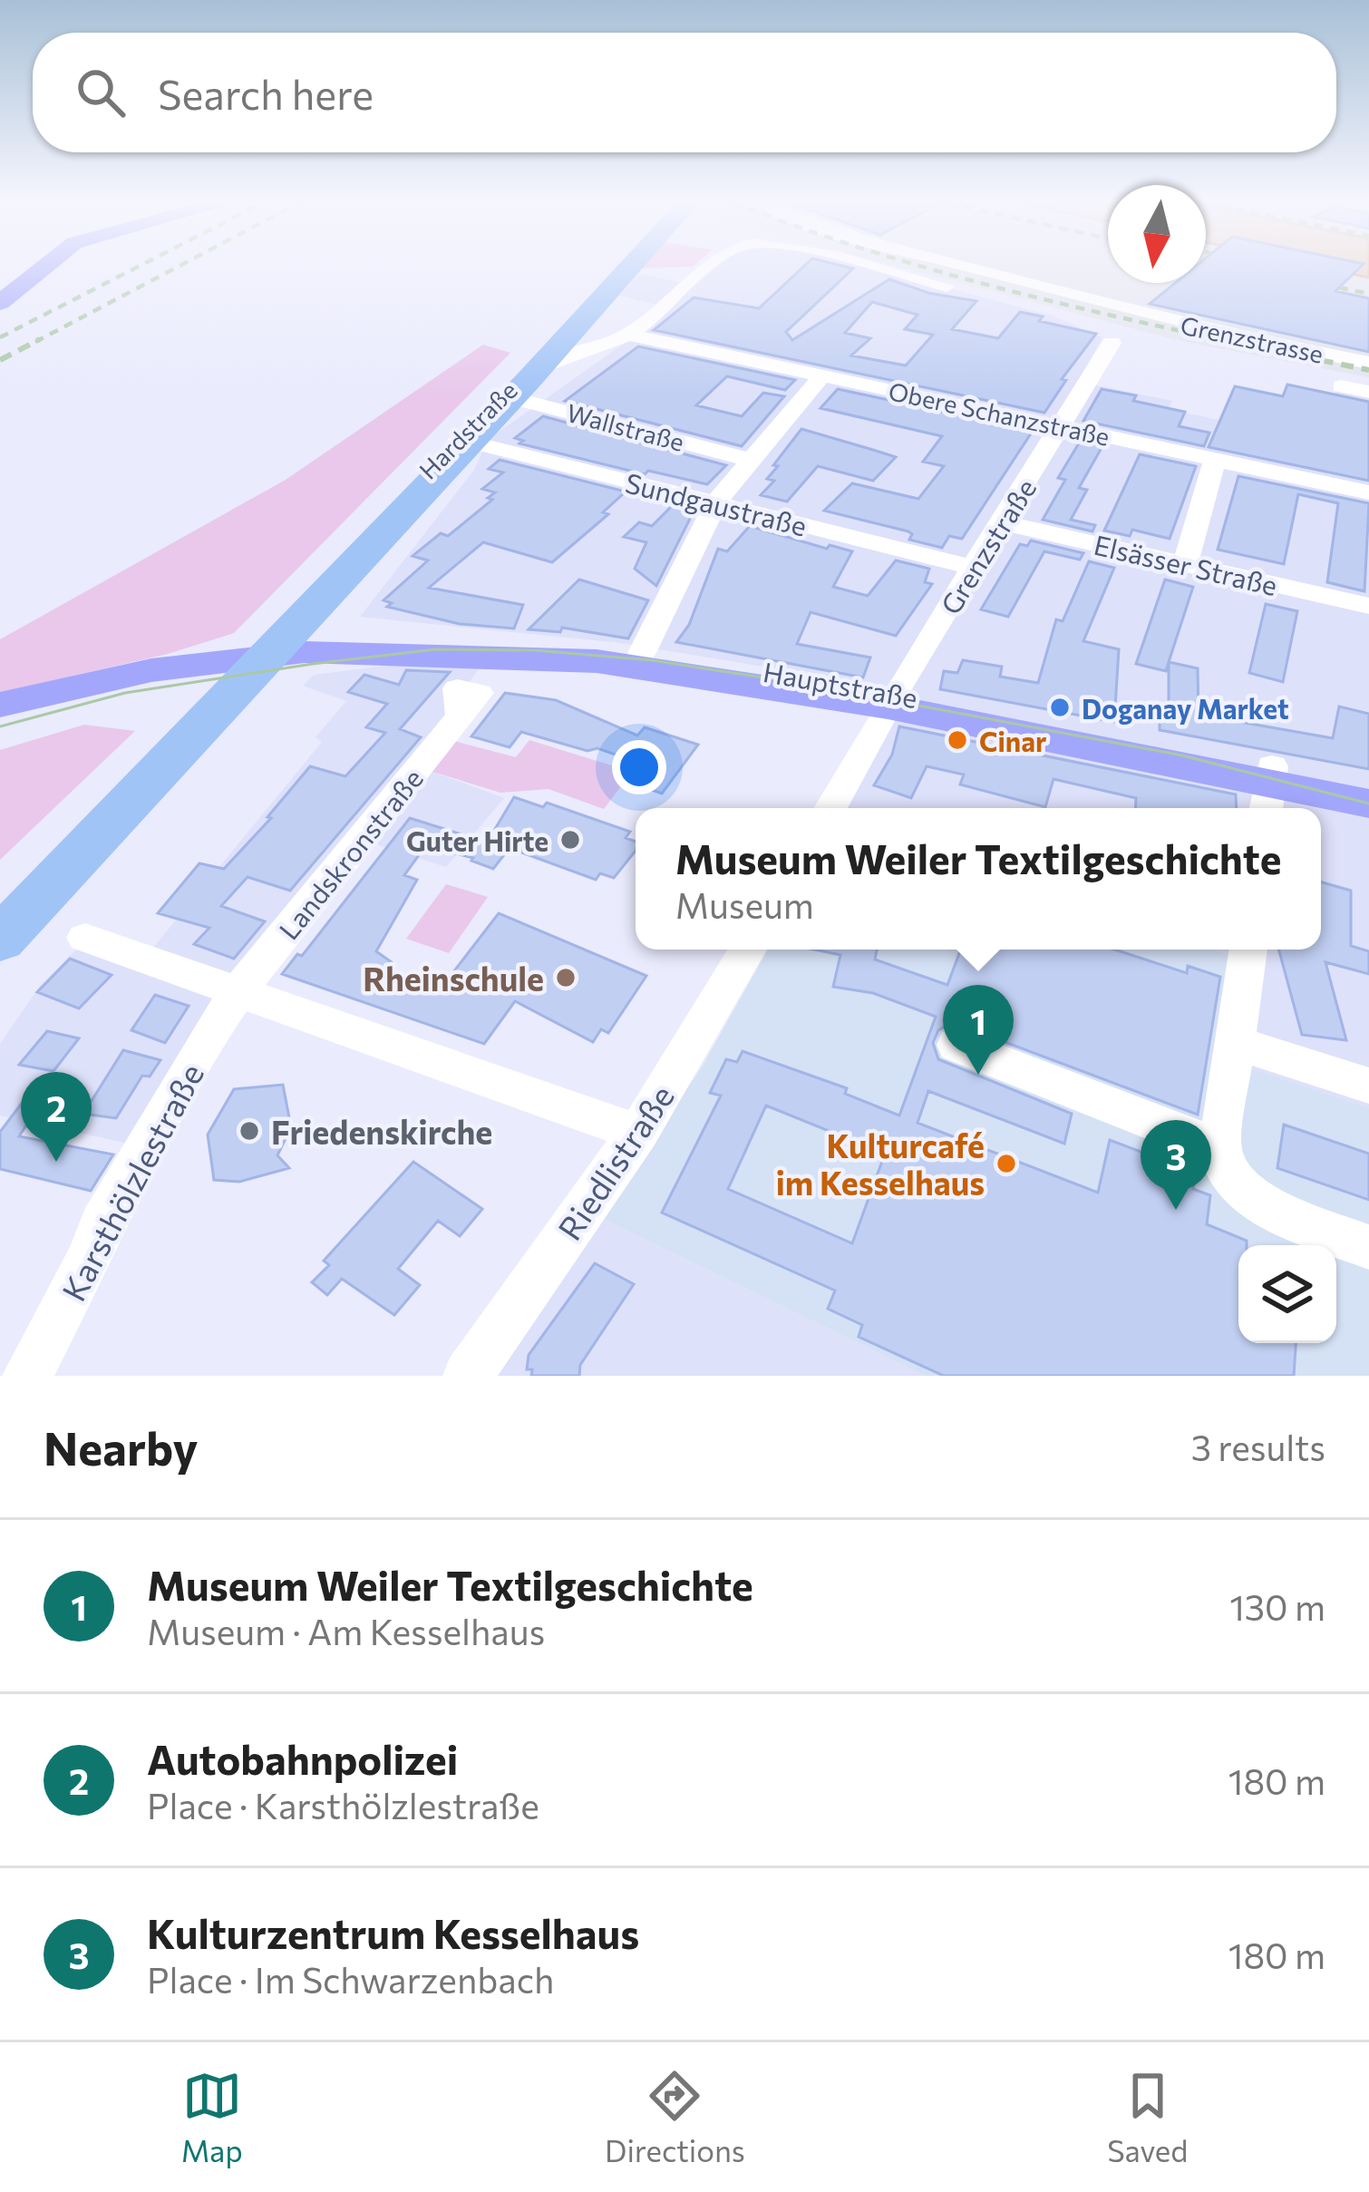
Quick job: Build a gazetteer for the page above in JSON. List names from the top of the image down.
{
  "streets": {
    "main road": ["Hauptstraße"],
    "street": [
      "Grenzstrasse",
      "Obere Schanzstraße",
      "Wallstraße",
      "Hardstraße",
      "Sundgaustraße",
      "Grenzstraße",
      "Elsässer Straße",
      "Landskronstraße",
      "Riedlistraße",
      "Karsthölzlestraße"
    ]
  },
  "crossings": [
    ["Obere Schanzstraße", "Hardstraße"],
    ["Obere Schanzstraße", "Grenzstraße"],
    ["Wallstraße", "Hardstraße"],
    ["Hardstraße", "Sundgaustraße"],
    ["Hardstraße", "Hauptstraße"],
    ["Sundgaustraße", "Grenzstraße"],
    ["Grenzstraße", "Elsässer Straße"],
    ["Grenzstraße", "Hauptstraße"],
    ["Landskronstraße", "Karsthölzlestraße"]
  ],
  "places": [
    "Doganay Market",
    "Cinar",
    "Guter Hirte",
    "Rheinschule",
    "Friedenskirche",
    "Kulturcafé im Kesselhaus"
  ],
  "north": "bottom",
  "page": {
    "search": "Search here",
    "popup": ["Museum Weiler Textilgeschichte", "Museum"],
    "pins": ["1", "2", "3"],
    "heading": ["Nearby", "3 results"],
    "list": [
      {
        "mark": "1",
        "name": "Museum Weiler Textilgeschichte",
        "note": "Museum · Am Kesselhaus",
        "value": "130 m"
      },
      {
        "mark": "2",
        "name": "Autobahnpolizei",
        "note": "Place · Karsthölzlestraße",
        "value": "180 m"
      },
      {
        "mark": "3",
        "name": "Kulturzentrum Kesselhaus",
        "note": "Place · Im Schwarzenbach",
        "value": "180 m"
      }
    ],
    "nav": ["Map", "Directions", "Saved"]
  }
}
